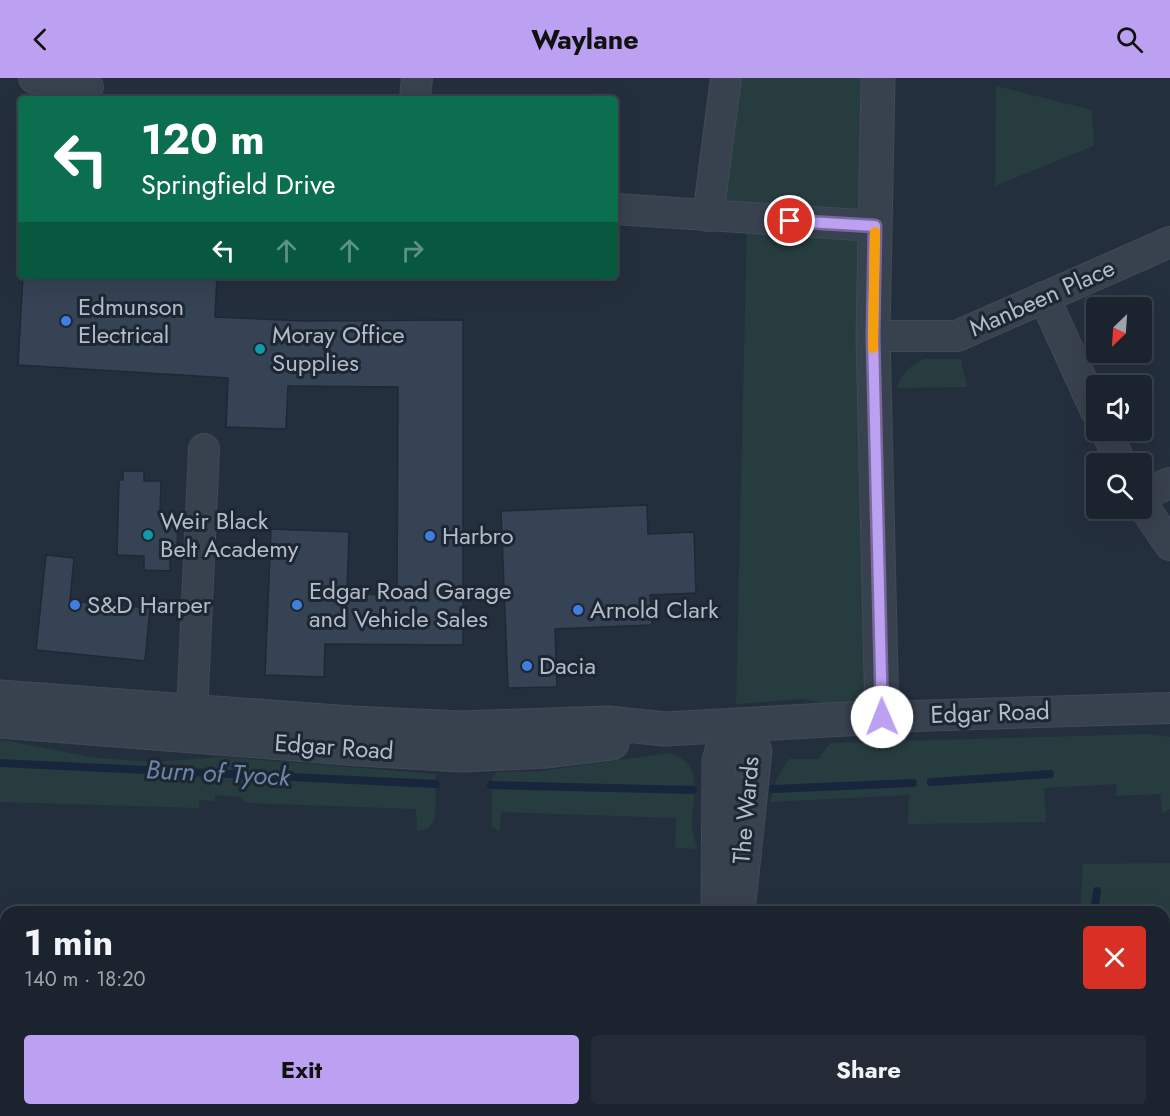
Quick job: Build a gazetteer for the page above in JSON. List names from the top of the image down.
{
  "streets": {
    "street": ["Manbeen Place", "Edgar Road", "The Wards"]
  },
  "crossings": [
    ["Edgar Road", "The Wards"]
  ],
  "water": ["Burn of Tyock"],
  "places": [
    "Edmunson Electrical",
    "Moray Office Supplies",
    "Weir Black Belt Academy",
    "Harbro",
    "S&D Harper",
    "Edgar Road Garage and Vehicle Sales",
    "Arnold Clark",
    "Dacia"
  ],
  "north": "bottom left",
  "page": {
    "header": "Waylane",
    "turn": ["120 m", "Springfield Drive"],
    "heading": ["1 min", "140 m · 18:20"],
    "buttons": ["Exit", "Share"]
  }
}
